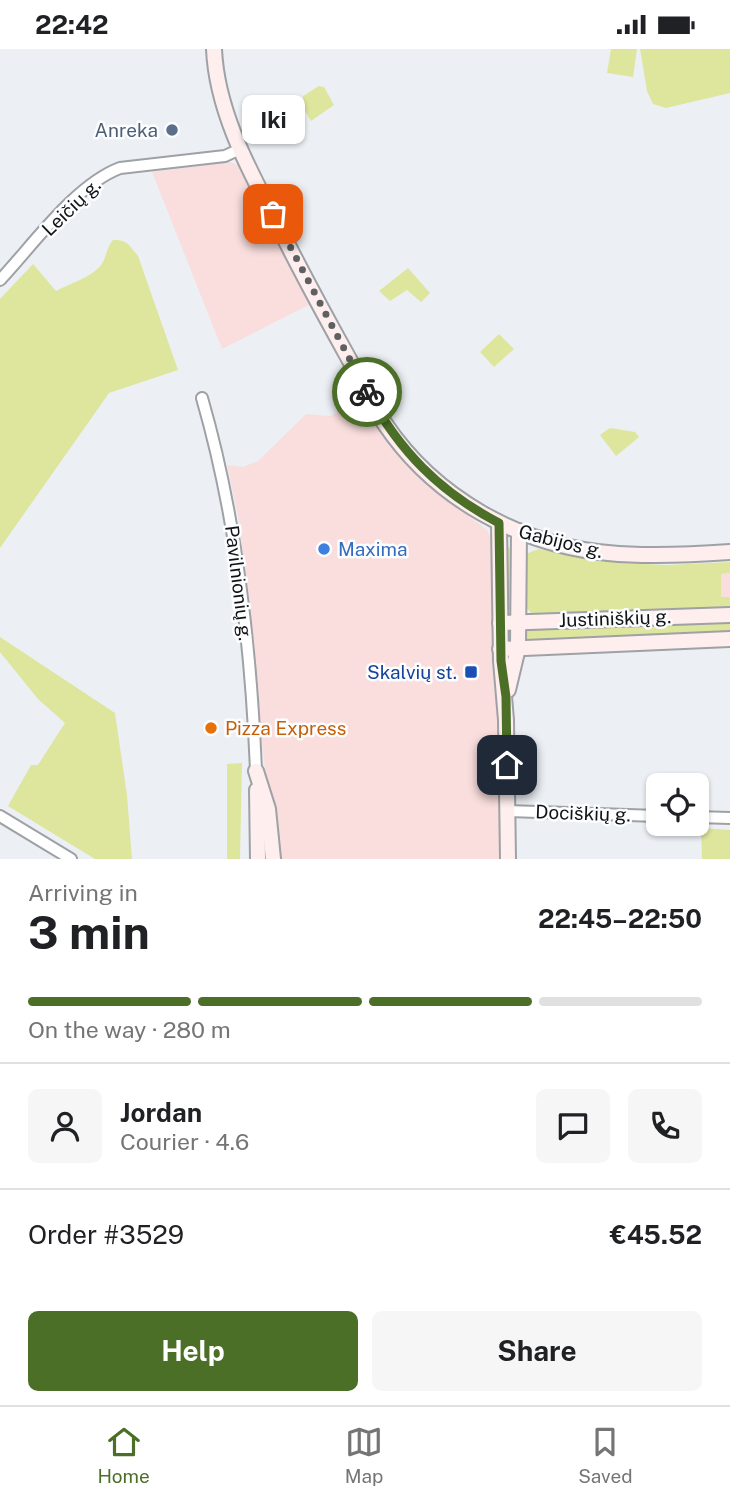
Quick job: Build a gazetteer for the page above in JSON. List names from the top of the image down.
{
  "streets": {
    "street": [
      "Leičių g.",
      "Gabijos g.",
      "Pavilnionių g.",
      "Justiniškių g.",
      "Dociškių g."
    ]
  },
  "crossings": [
    ["Leičių g.", "Gabijos g."]
  ],
  "places": {
    "other": [
      "Anreka",
      "Iki",
      "Maxima",
      "Pizza Express"
    ],
    "transit": ["Skalvių st."]
  },
  "page": {
    "status": "22:42",
    "bubble": "Iki",
    "heading": ["3 min", "Arriving in", "22:45–22:50"],
    "panel": [
      "Jordan",
      "Courier · 4.6",
      "Order #3529",
      "€45.52"
    ],
    "bar": "On the way · 280 m",
    "buttons": ["Help", "Share"],
    "tabs": ["Home", "Map", "Saved"]
  }
}
